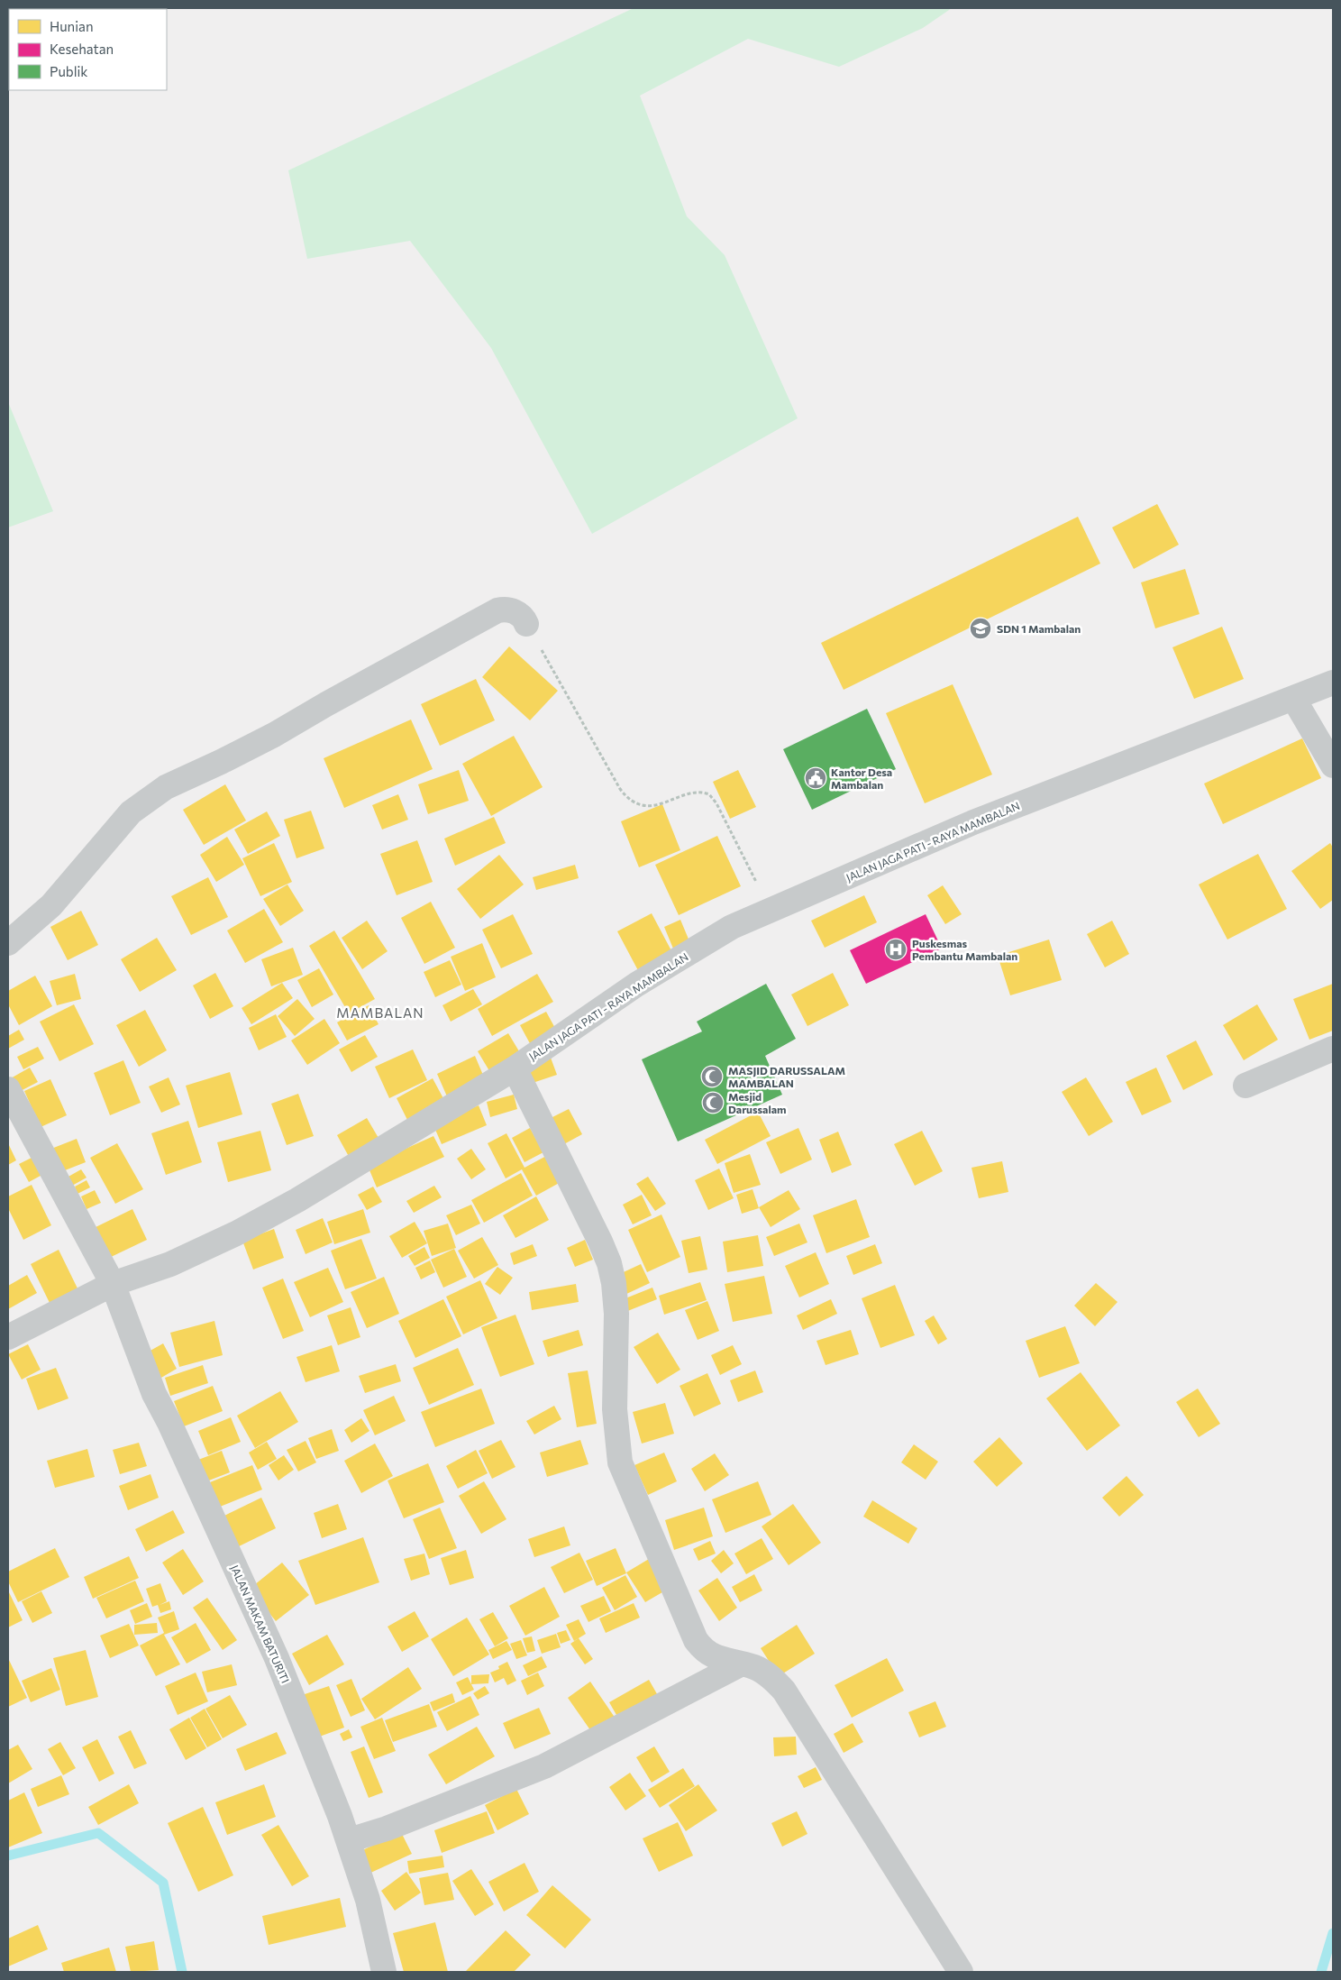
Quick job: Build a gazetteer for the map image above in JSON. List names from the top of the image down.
{
  "streets": {
    "street": ["JALAN JAGA PATI - RAYA MAMBALAN", "JALAN MAKAM BATURITI"]
  },
  "crossings": [
    ["JALAN JAGA PATI - RAYA MAMBALAN", "JALAN MAKAM BATURITI"]
  ],
  "districts": ["MAMBALAN"],
  "places": {
    "school or university": ["SDN 1 Mambalan"],
    "public building": ["Kantor Desa Mambalan"],
    "hospital": ["Puskesmas Pembantu Mambalan"],
    "mosque": ["MASJID DARUSSALAM MAMBALAN", "Mesjid Darussalam"]
  },
  "legend": ["Hunian", "Kesehatan", "Publik"]
}
